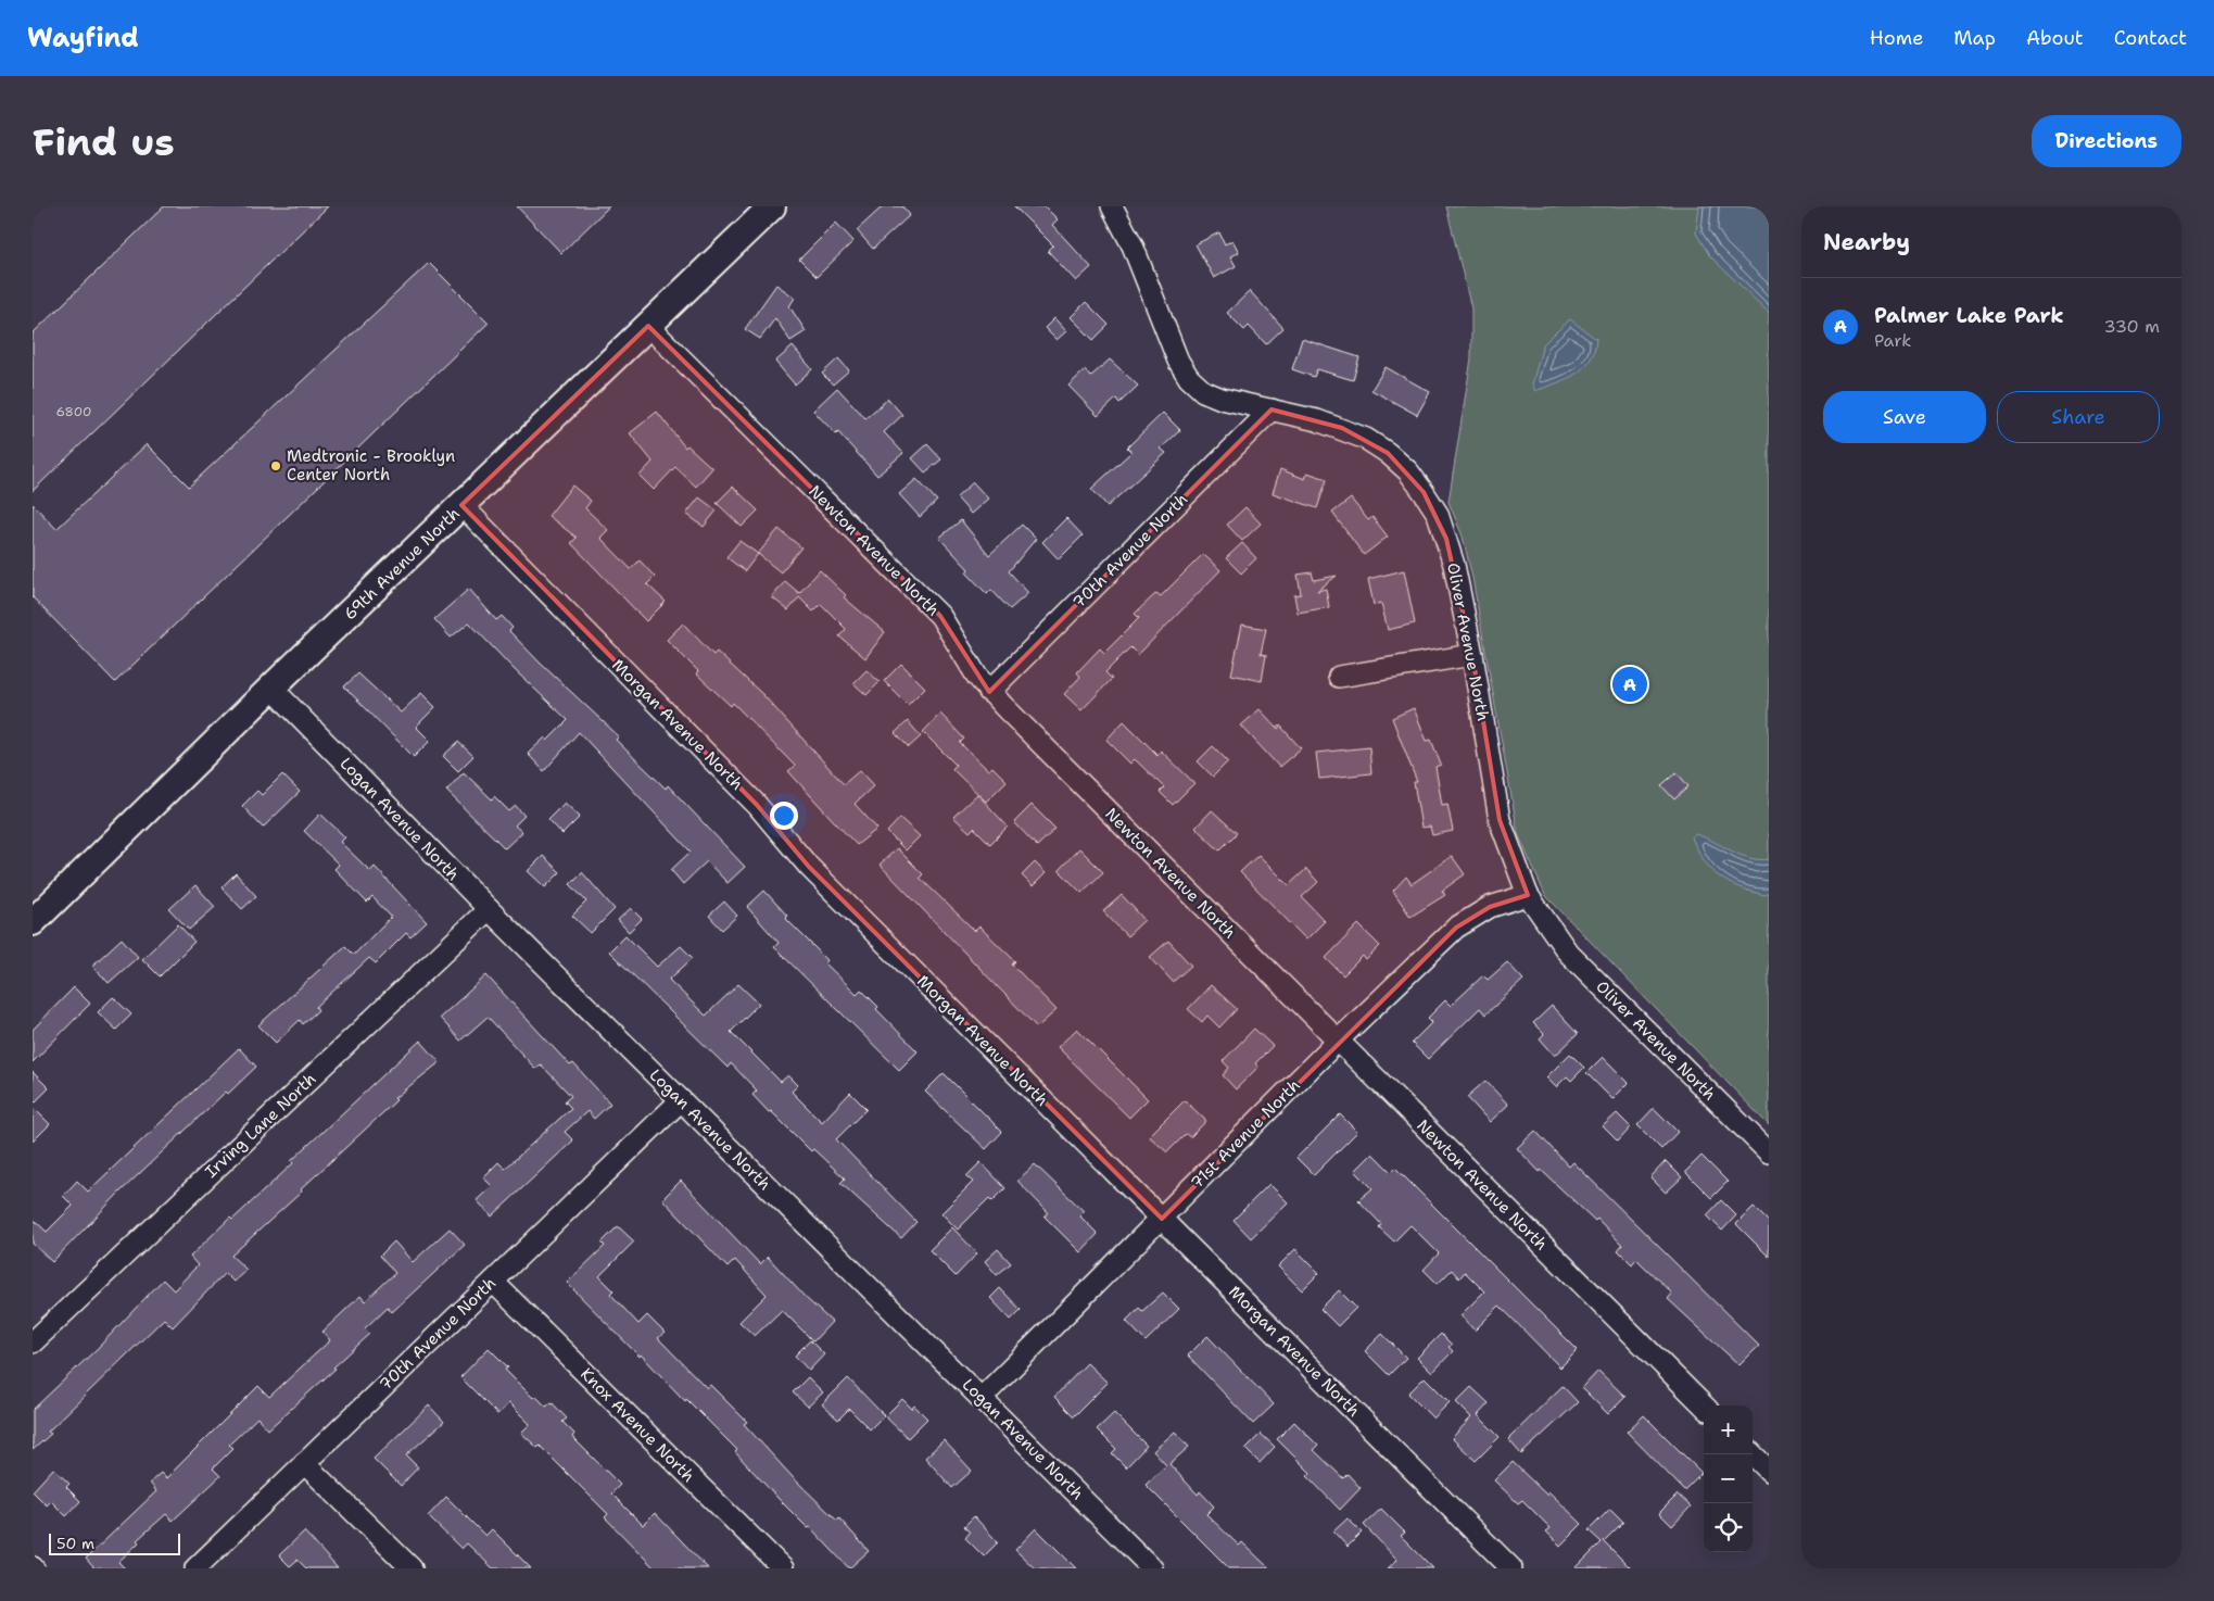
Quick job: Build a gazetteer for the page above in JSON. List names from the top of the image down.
{
  "streets": {
    "street": [
      "Newton Avenue North",
      "70th Avenue North",
      "69th Avenue North",
      "Oliver Avenue North",
      "Morgan Avenue North",
      "Logan Avenue North",
      "Irving Lane North",
      "71st Avenue North",
      "Knox Avenue North"
    ]
  },
  "crossings": [
    ["Newton Avenue North", "70th Avenue North"],
    ["Newton Avenue North", "69th Avenue North"],
    ["Newton Avenue North", "71st Avenue North"],
    ["70th Avenue North", "Oliver Avenue North"],
    ["70th Avenue North", "Logan Avenue North"],
    ["70th Avenue North", "Knox Avenue North"],
    ["69th Avenue North", "Morgan Avenue North"],
    ["69th Avenue North", "Logan Avenue North"],
    ["Oliver Avenue North", "71st Avenue North"],
    ["Morgan Avenue North", "71st Avenue North"],
    ["Logan Avenue North", "Irving Lane North"],
    ["Logan Avenue North", "71st Avenue North"]
  ],
  "places": ["Medtronic - Brooklyn Center North"],
  "house_numbers": ["6800"],
  "scale_bar": "50 m",
  "page": {
    "header": "Wayfind",
    "nav": [
      "Home",
      "Map",
      "About",
      "Contact"
    ],
    "buttons": [
      "Directions",
      ["Save", "Share"]
    ],
    "title": "Find us",
    "heading": "Nearby",
    "list": [
      {
        "mark": "A",
        "name": "Palmer Lake Park",
        "note": "Park",
        "value": "330 m"
      }
    ],
    "pins": "A",
    "map_buttons": ["+", "−"],
    "scale": "50 m"
  }
}
